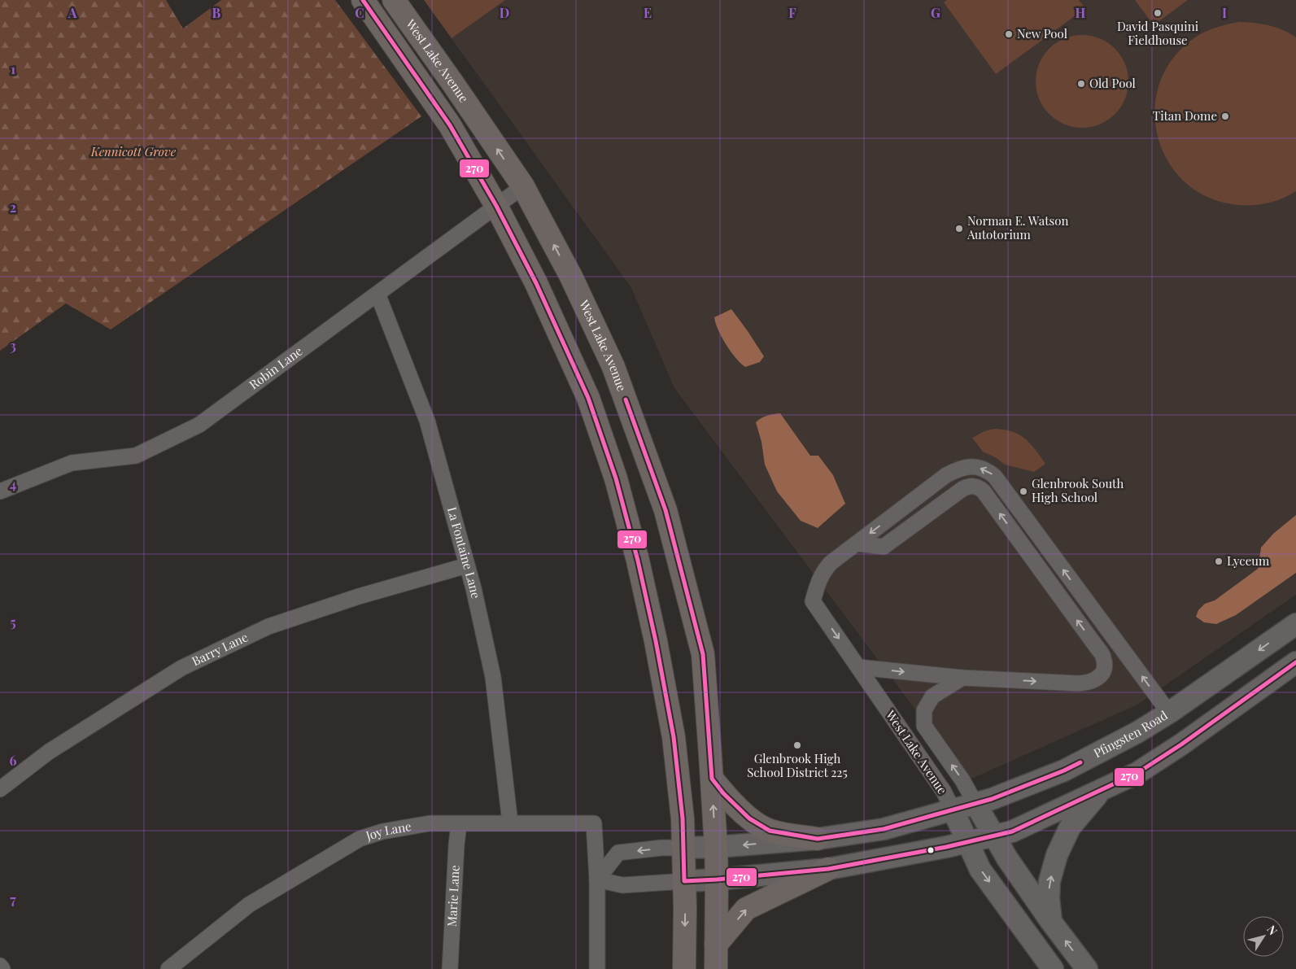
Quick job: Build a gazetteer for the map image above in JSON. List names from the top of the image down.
{
  "streets": {
    "main road": ["West Lake Avenue", "Pfingsten Road"],
    "street": [
      "Robin Lane",
      "La Fontaine Lane",
      "Barry Lane",
      "Joy Lane",
      "Marie Lane"
    ]
  },
  "crossings": [
    ["West Lake Avenue", "Robin Lane"],
    ["West Lake Avenue", "Pfingsten Road"],
    ["Robin Lane", "La Fontaine Lane"],
    ["La Fontaine Lane", "Barry Lane"],
    ["La Fontaine Lane", "Joy Lane"],
    ["Pfingsten Road", "Joy Lane"],
    ["Joy Lane", "Marie Lane"]
  ],
  "parks": ["Kennicott Grove"],
  "places": [
    "David Pasquini Fieldhouse",
    "New Pool",
    "Old Pool",
    "Titan Dome",
    "Norman E. Watson Autotorium",
    "Glenbrook South High School",
    "Lyceum",
    "Glenbrook High School District 225"
  ],
  "lines": ["transit line 270"],
  "north": "top right",
  "grid": {
    "columns": [
      "A",
      "B",
      "C",
      "D",
      "E",
      "F",
      "G",
      "H",
      "I"
    ],
    "rows": [
      "1",
      "2",
      "3",
      "4",
      "5",
      "6",
      "7"
    ]
  }
}
